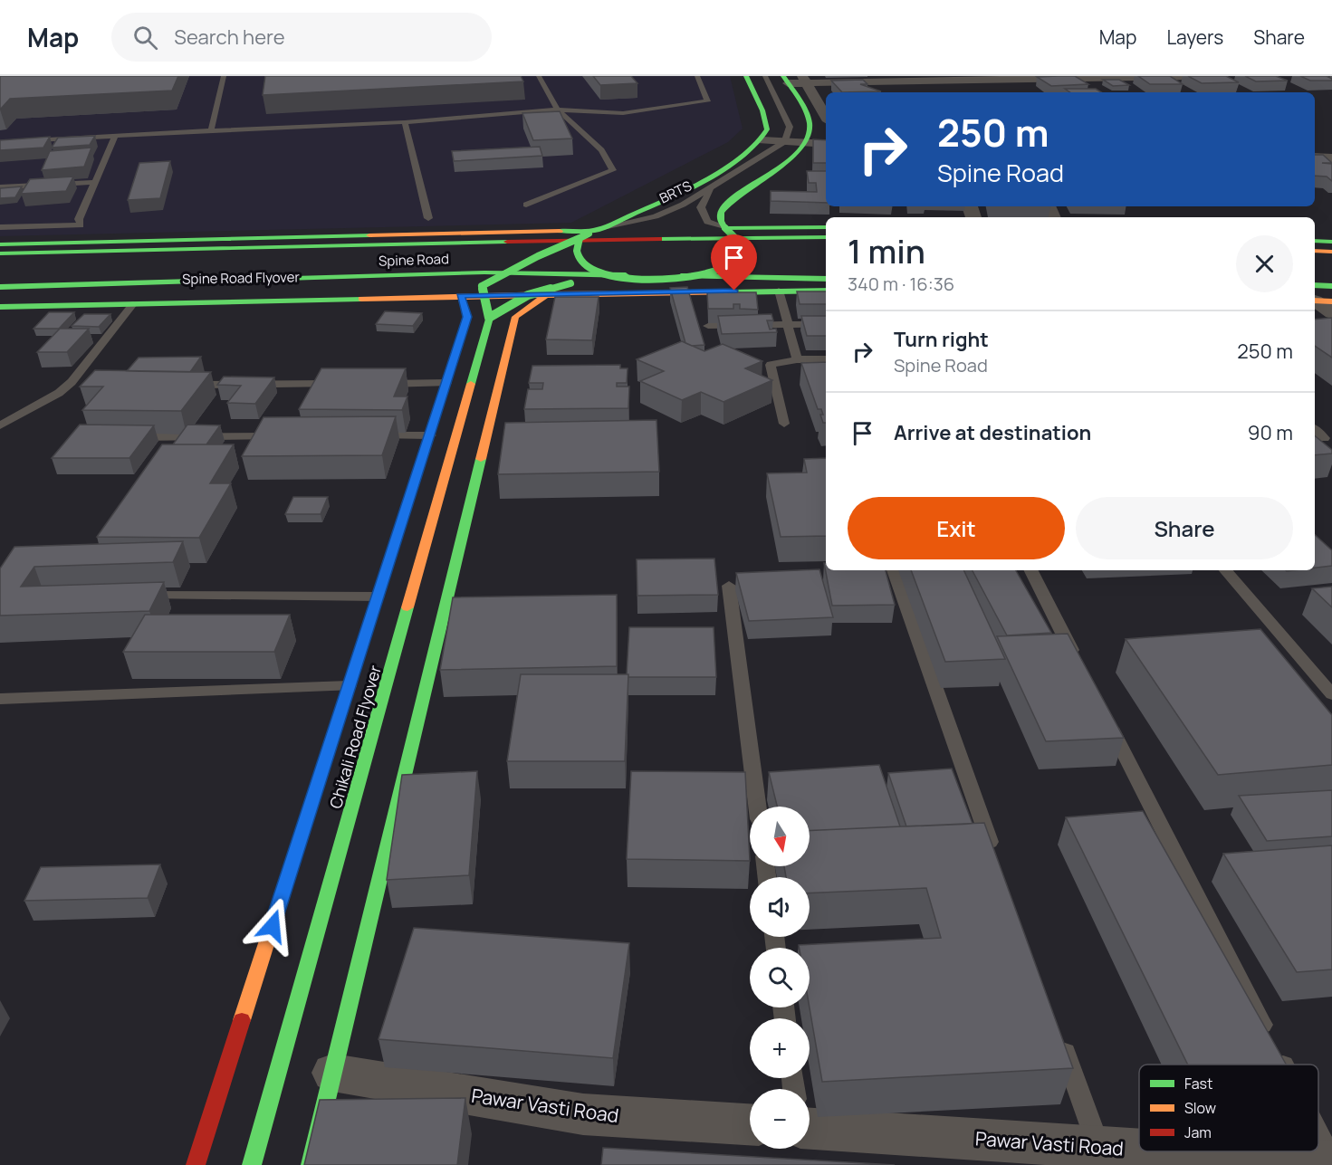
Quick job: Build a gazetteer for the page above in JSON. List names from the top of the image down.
{
  "streets": {
    "main road": ["Spine Road", "Spine Road Flyover", "Chikali Road Flyover"],
    "street": ["Pawar Vasti Road"],
    "lane": ["BRTS"]
  },
  "crossings": [
    ["BRTS", "Spine Road"],
    ["BRTS", "Spine Road Flyover"],
    ["Spine Road", "Spine Road Flyover"],
    ["Spine Road Flyover", "Chikali Road Flyover"]
  ],
  "legend": ["Fast", "Slow", "Jam"],
  "north": "bottom",
  "page": {
    "header": "Map",
    "search": "Search here",
    "nav": ["Map", "Layers", "Share"],
    "turn": ["250 m", "Spine Road"],
    "heading": ["1 min", "340 m · 16:36"],
    "list": [
      {
        "name": "Turn right",
        "note": "Spine Road",
        "value": "250 m"
      },
      {
        "name": "Arrive at destination",
        "value": "90 m"
      }
    ],
    "buttons": ["Exit", "Share"],
    "map_buttons": ["+", "−"]
  }
}
